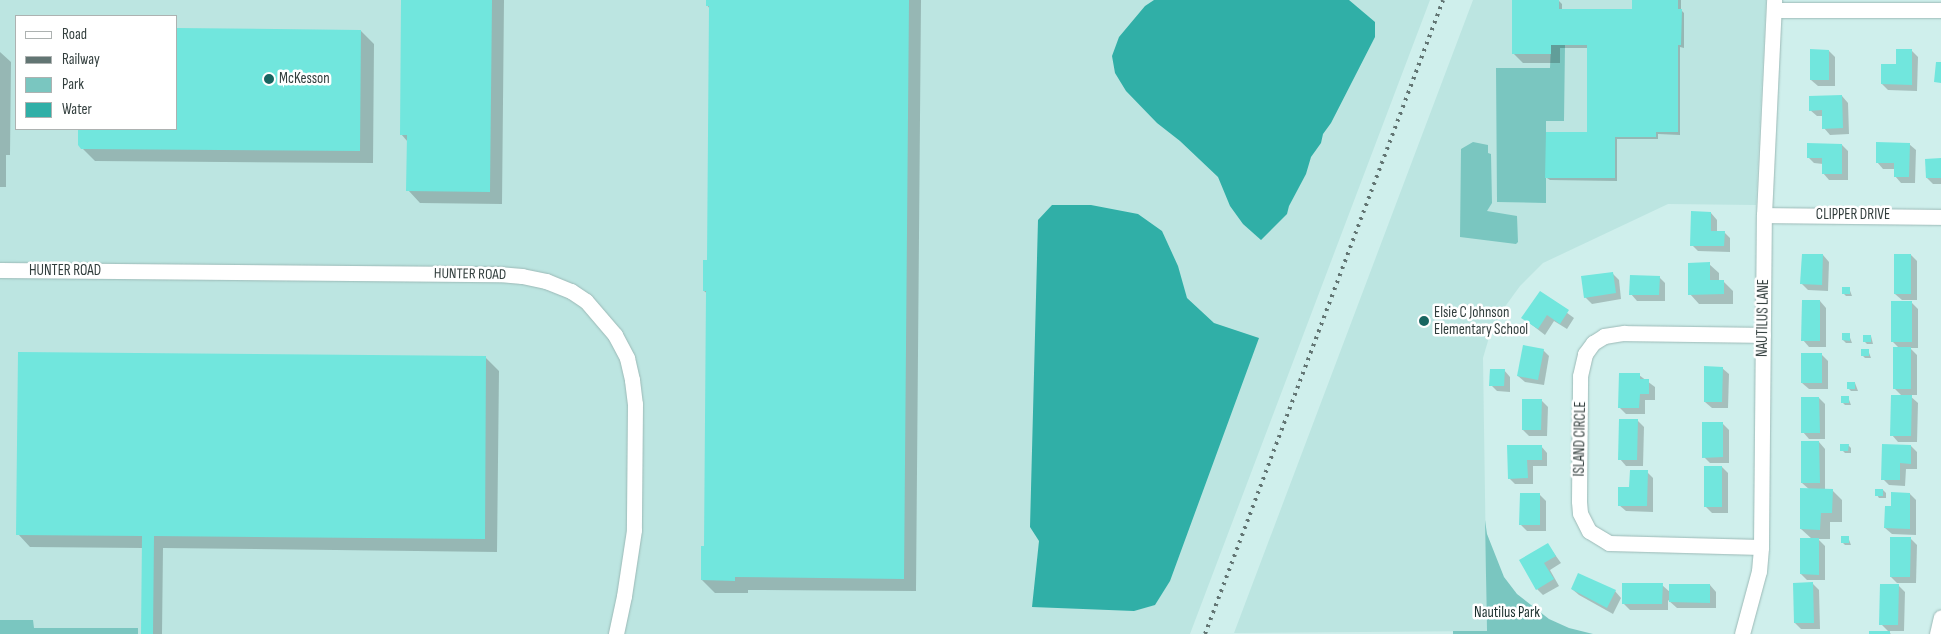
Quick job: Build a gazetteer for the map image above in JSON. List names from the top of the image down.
{
  "streets": {
    "street": [
      "CLIPPER DRIVE",
      "HUNTER ROAD",
      "NAUTILUS LANE",
      "ISLAND CIRCLE"
    ]
  },
  "crossings": [
    ["CLIPPER DRIVE", "NAUTILUS LANE"],
    ["NAUTILUS LANE", "ISLAND CIRCLE"]
  ],
  "parks": ["Nautilus Park"],
  "places": ["McKesson", "Elsie C Johnson Elementary School"],
  "legend": [
    "Road",
    "Railway",
    "Park",
    "Water"
  ]
}
